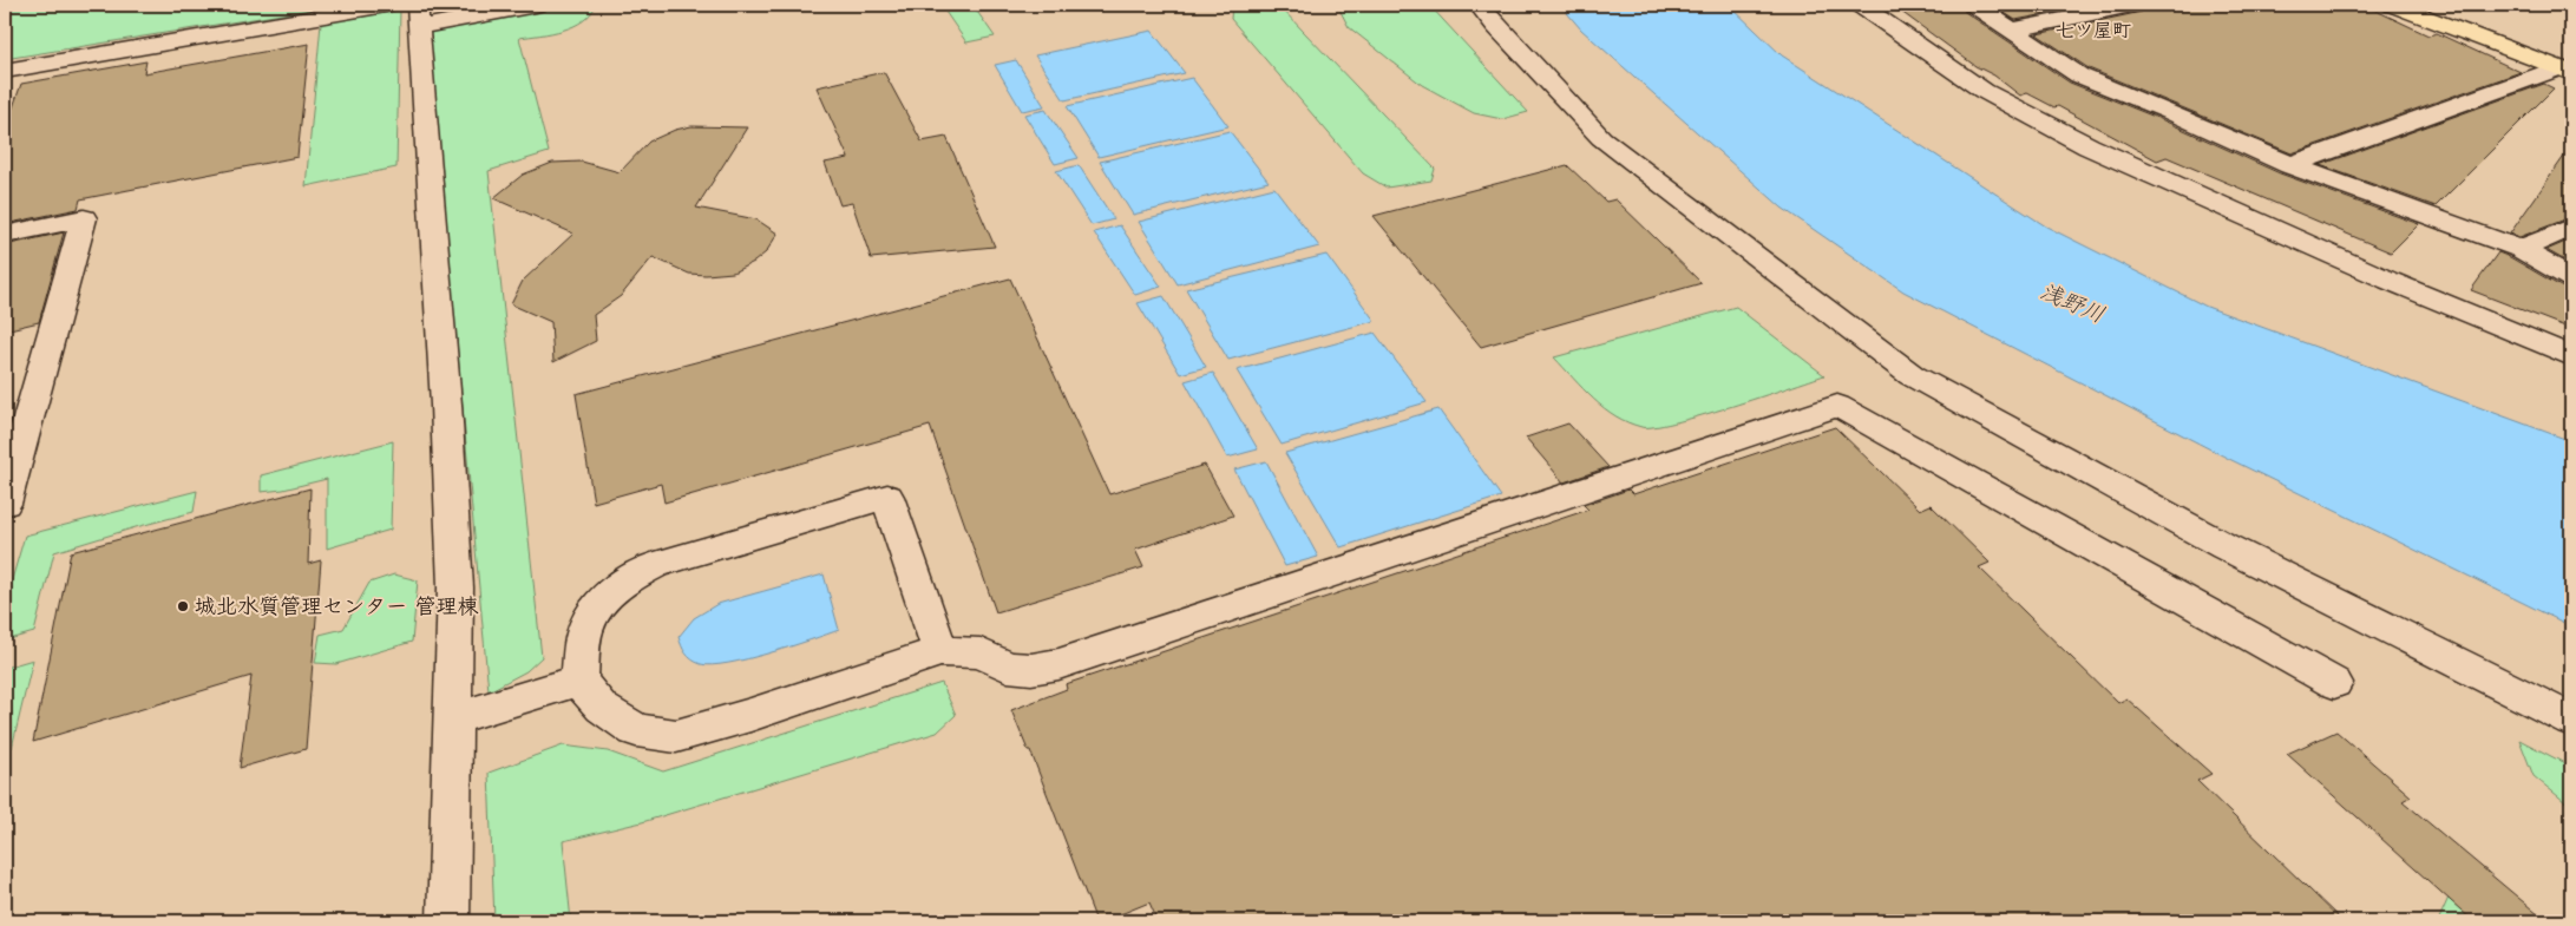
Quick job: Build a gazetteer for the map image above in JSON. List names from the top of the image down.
{
  "districts": ["七ツ屋町"],
  "water": ["浅野川"],
  "places": ["城北水質管理センター 管理棟"]
}
